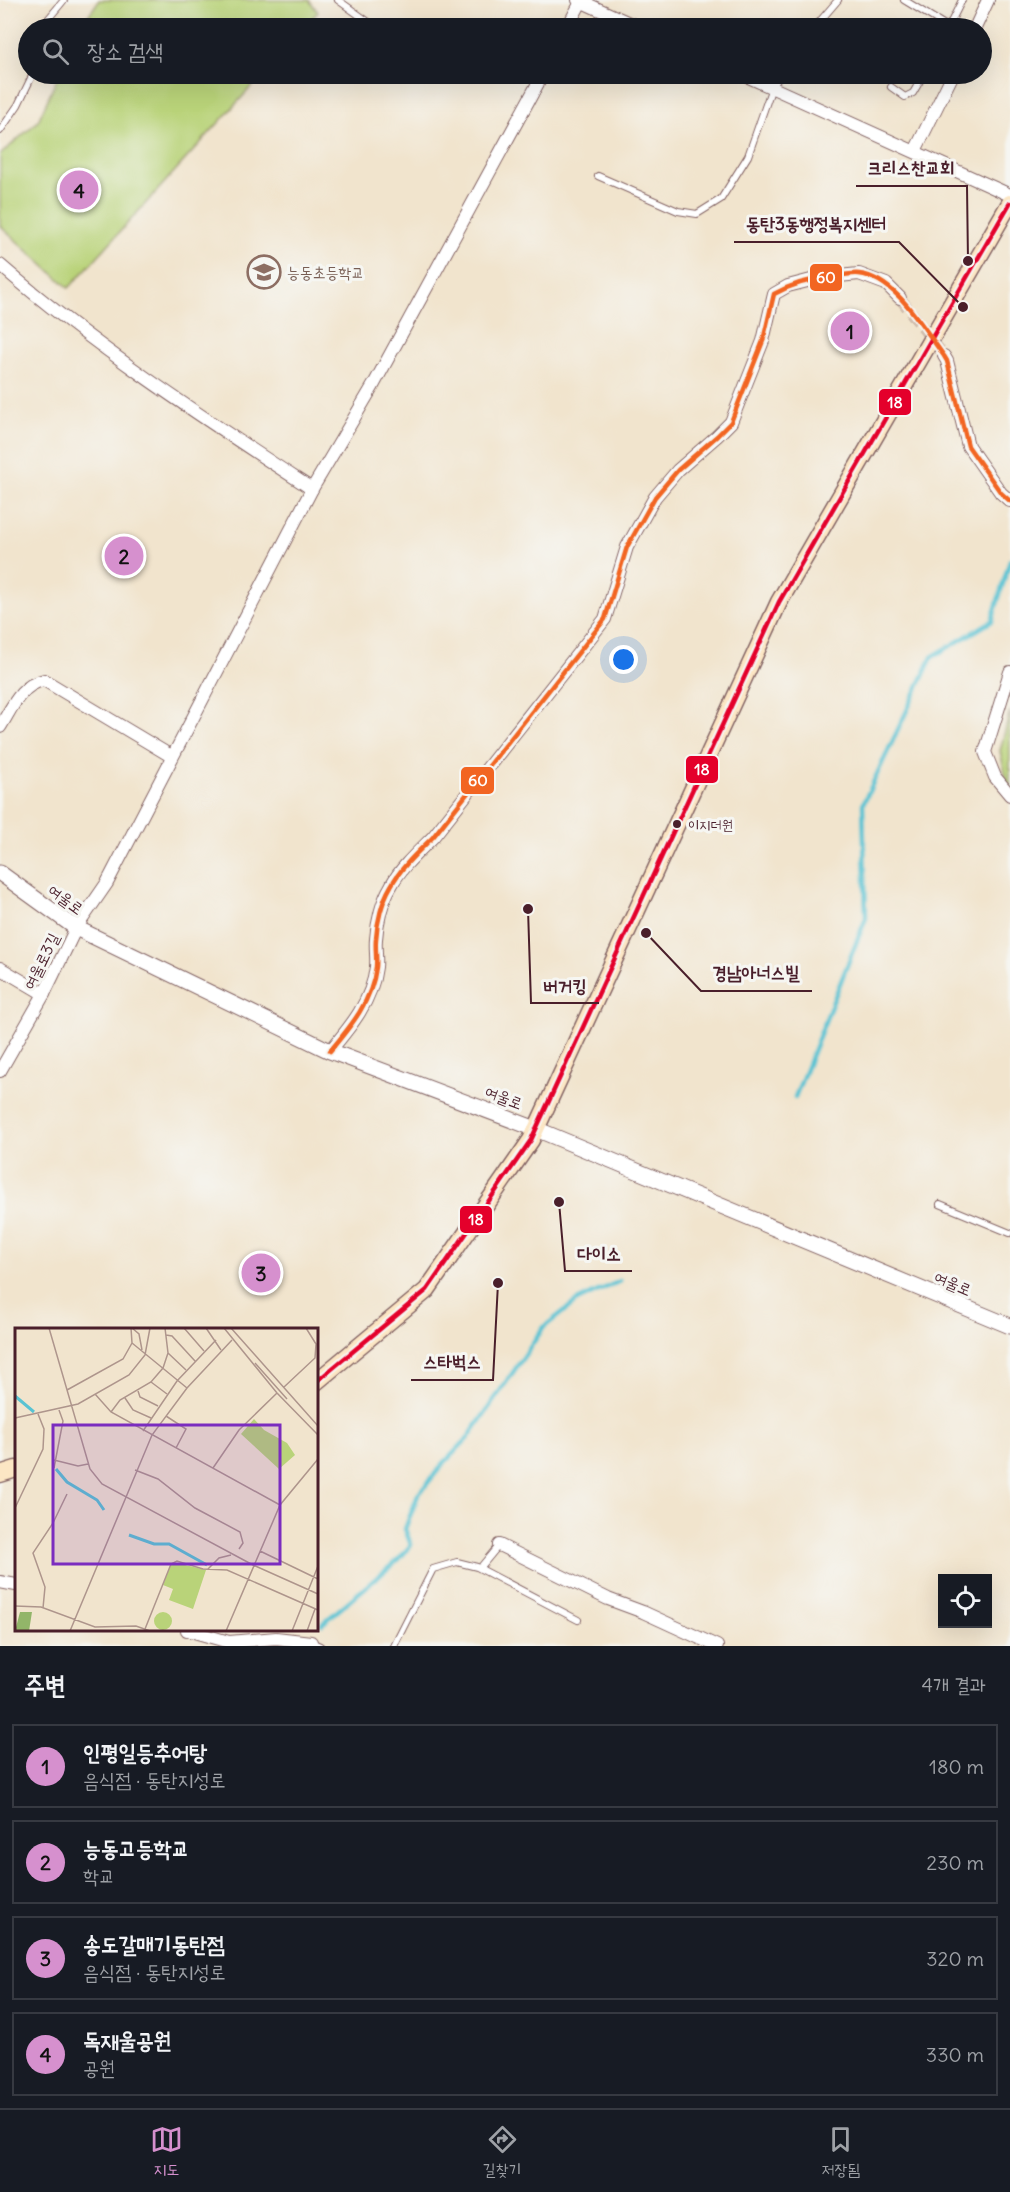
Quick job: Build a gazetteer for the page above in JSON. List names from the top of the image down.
{
  "streets": {
    "street": ["여울로", "여울로3길"]
  },
  "crossings": [
    ["여울로", "여울로3길"]
  ],
  "places": {
    "other": [
      "크리스찬교회",
      "동탄3동행정복지센터",
      "이지더원",
      "버거킹",
      "경남아너스빌",
      "다이소",
      "스타벅스"
    ],
    "school or university": ["능동초등학교"]
  },
  "lines": ["transit line 18", "transit line 60"],
  "page": {
    "search": "장소 검색",
    "pins": [
      "4",
      "1",
      "2",
      "3"
    ],
    "heading": ["주변", "4개 결과"],
    "list": [
      {
        "mark": "1",
        "name": "인평일등추어탕",
        "note": "음식점 · 동탄지성로",
        "value": "180 m"
      },
      {
        "mark": "2",
        "name": "능동고등학교",
        "note": "학교",
        "value": "230 m"
      },
      {
        "mark": "3",
        "name": "송도갈매기동탄점",
        "note": "음식점 · 동탄지성로",
        "value": "320 m"
      },
      {
        "mark": "4",
        "name": "독재울공원",
        "note": "공원",
        "value": "330 m"
      }
    ],
    "nav": ["지도", "길찾기", "저장됨"]
  }
}
